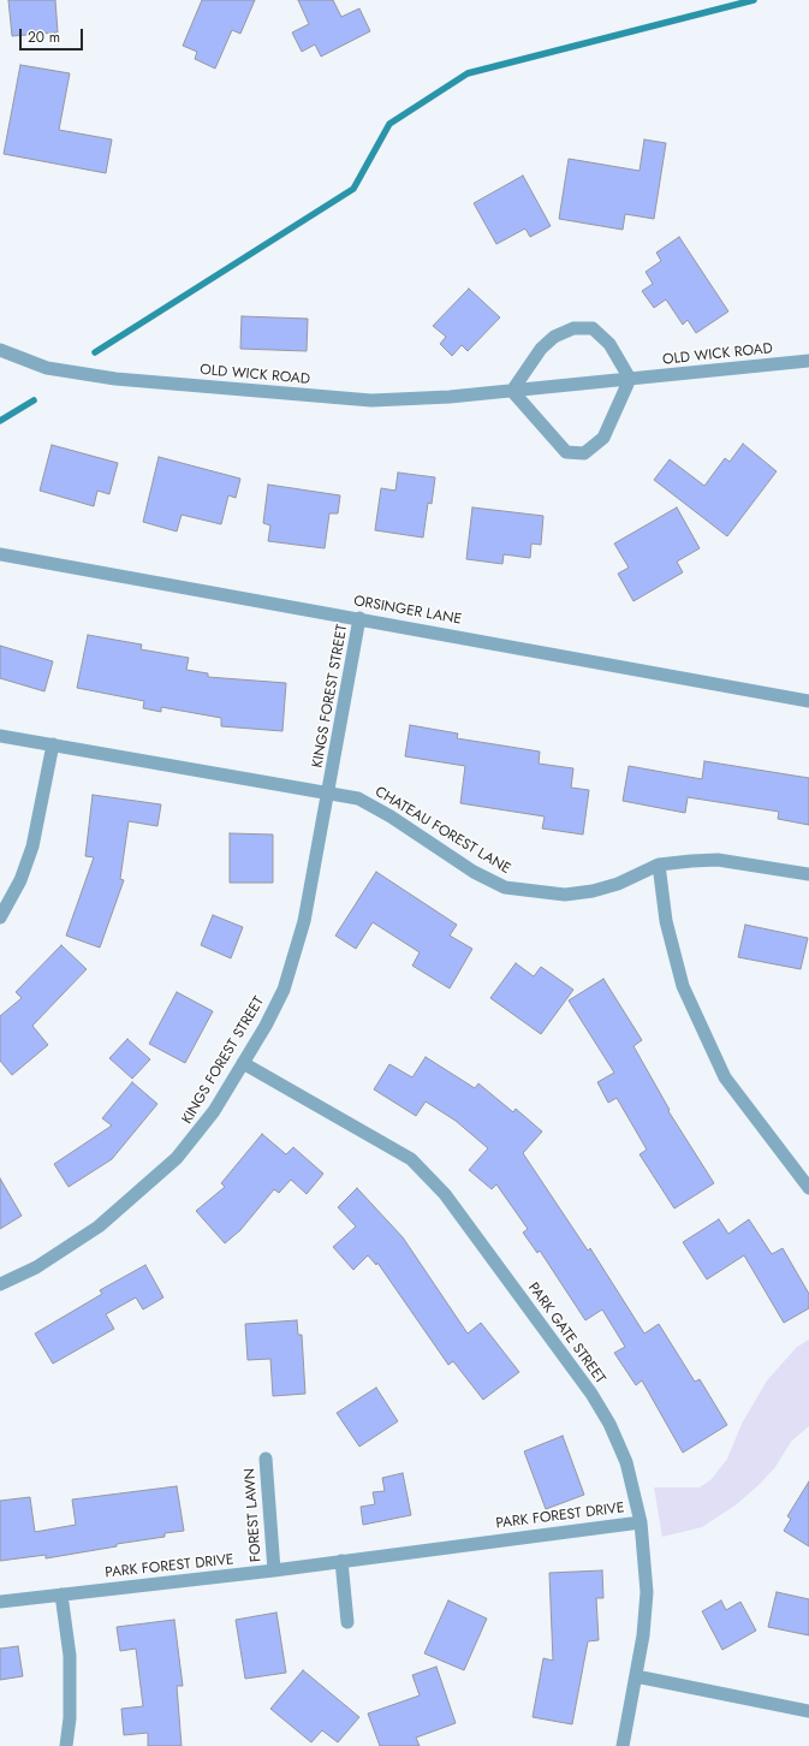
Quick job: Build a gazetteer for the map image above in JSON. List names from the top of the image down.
{
  "streets": {
    "street": [
      "OLD WICK ROAD",
      "ORSINGER LANE",
      "KINGS FOREST STREET",
      "CHATEAU FOREST LANE",
      "PARK GATE STREET",
      "FOREST LAWN",
      "PARK FOREST DRIVE"
    ]
  },
  "crossings": [
    ["ORSINGER LANE", "KINGS FOREST STREET"],
    ["KINGS FOREST STREET", "CHATEAU FOREST LANE"],
    ["KINGS FOREST STREET", "PARK GATE STREET"],
    ["PARK GATE STREET", "PARK FOREST DRIVE"],
    ["FOREST LAWN", "PARK FOREST DRIVE"]
  ],
  "scale_bar": "20 m"
}
